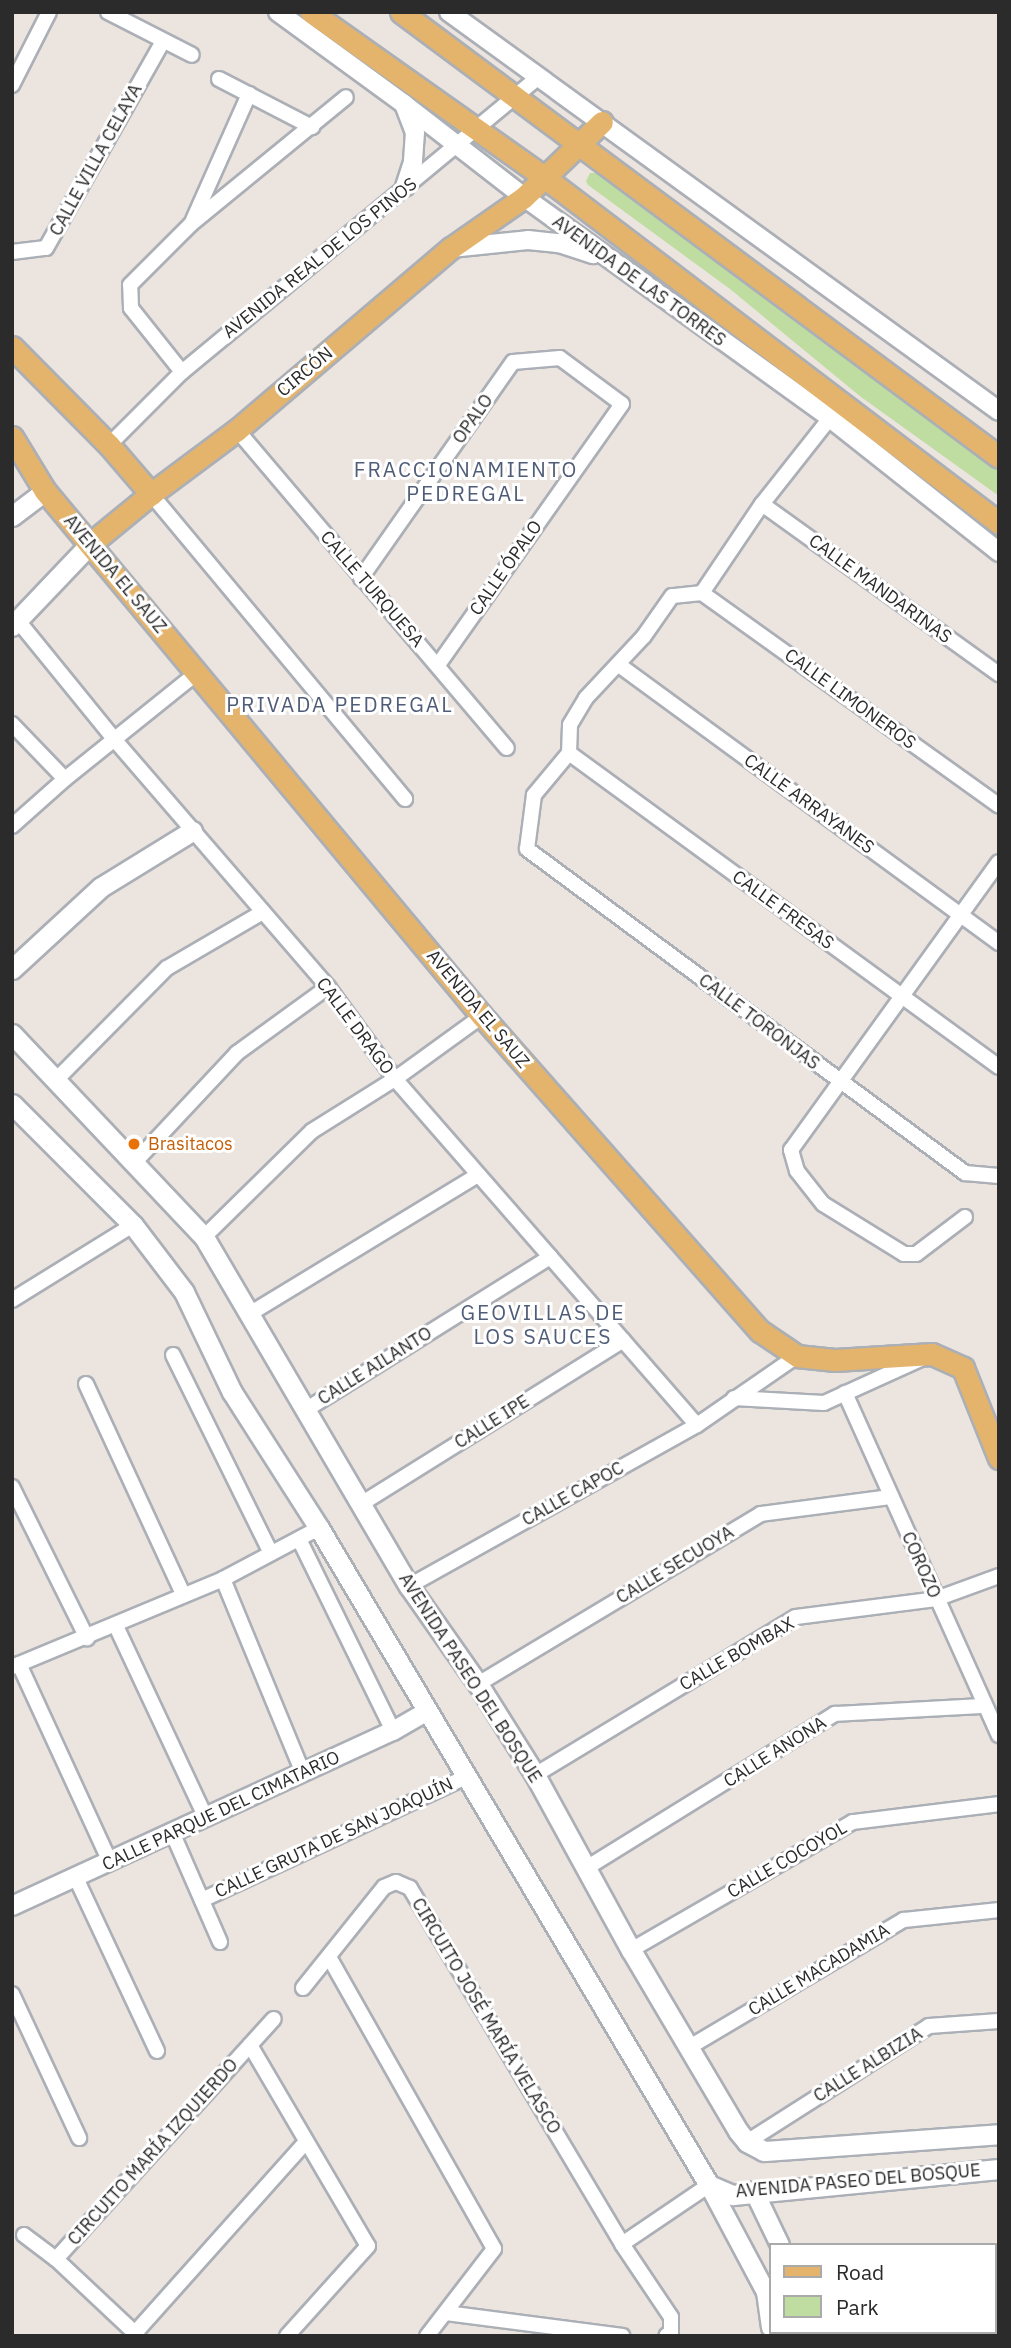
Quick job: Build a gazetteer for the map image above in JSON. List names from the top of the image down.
{
  "streets": {
    "main road": [
      "AVENIDA DE LAS TORRES",
      "CIRCÓN",
      "AVENIDA EL SAUZ",
      "AVENIDA PASEO DEL BOSQUE"
    ],
    "street": [
      "CALLE VILLA CELAYA",
      "AVENIDA REAL DE LOS PINOS",
      "OPALO",
      "CALLE ÓPALO",
      "CALLE TURQUESA",
      "CALLE MANDARINAS",
      "CALLE LIMONEROS",
      "CALLE ARRAYANES",
      "CALLE FRESAS",
      "CALLE TORONJAS",
      "CALLE DRAGO",
      "CALLE AILANTO",
      "CALLE IPE",
      "CALLE CAPOC",
      "CALLE SECUOYA",
      "COROZO",
      "CALLE BOMBAX",
      "CALLE ANONA",
      "CALLE PARQUE DEL CIMATARIO",
      "CALLE GRUTA DE SAN JOAQUÍN",
      "CALLE COCOYOL",
      "CALLE MACADAMIA",
      "CIRCUITO JOSÉ MARÍA VELASCO",
      "CALLE ALBIZIA",
      "CIRCUITO MARÍA IZQUIERDO"
    ]
  },
  "crossings": [
    ["AVENIDA REAL DE LOS PINOS", "AVENIDA DE LAS TORRES"],
    ["AVENIDA DE LAS TORRES", "CIRCÓN"],
    ["CIRCÓN", "AVENIDA EL SAUZ"],
    ["CIRCÓN", "CALLE TURQUESA"],
    ["CIRCÓN", "CALLE DRAGO"],
    ["OPALO", "CALLE ÓPALO"],
    ["OPALO", "CALLE TURQUESA"],
    ["CALLE ÓPALO", "CALLE TURQUESA"],
    ["AVENIDA EL SAUZ", "CALLE CAPOC"],
    ["CALLE FRESAS", "CALLE TORONJAS"],
    ["CALLE DRAGO", "CALLE AILANTO"],
    ["CALLE DRAGO", "CALLE IPE"],
    ["CALLE DRAGO", "CALLE CAPOC"],
    ["CALLE AILANTO", "AVENIDA PASEO DEL BOSQUE"],
    ["CALLE IPE", "AVENIDA PASEO DEL BOSQUE"],
    ["CALLE CAPOC", "AVENIDA PASEO DEL BOSQUE"],
    ["CALLE SECUOYA", "COROZO"],
    ["CALLE SECUOYA", "AVENIDA PASEO DEL BOSQUE"],
    ["COROZO", "CALLE BOMBAX"],
    ["COROZO", "CALLE ANONA"],
    ["CALLE BOMBAX", "AVENIDA PASEO DEL BOSQUE"],
    ["AVENIDA PASEO DEL BOSQUE", "CALLE ANONA"],
    ["AVENIDA PASEO DEL BOSQUE", "CALLE COCOYOL"],
    ["AVENIDA PASEO DEL BOSQUE", "CALLE MACADAMIA"],
    ["AVENIDA PASEO DEL BOSQUE", "CALLE ALBIZIA"]
  ],
  "districts": ["FRACCIONAMIENTO PEDREGAL", "PRIVADA PEDREGAL", "GEOVILLAS DE LOS SAUCES"],
  "places": ["Brasitacos"],
  "legend": ["Road", "Park"]
}
